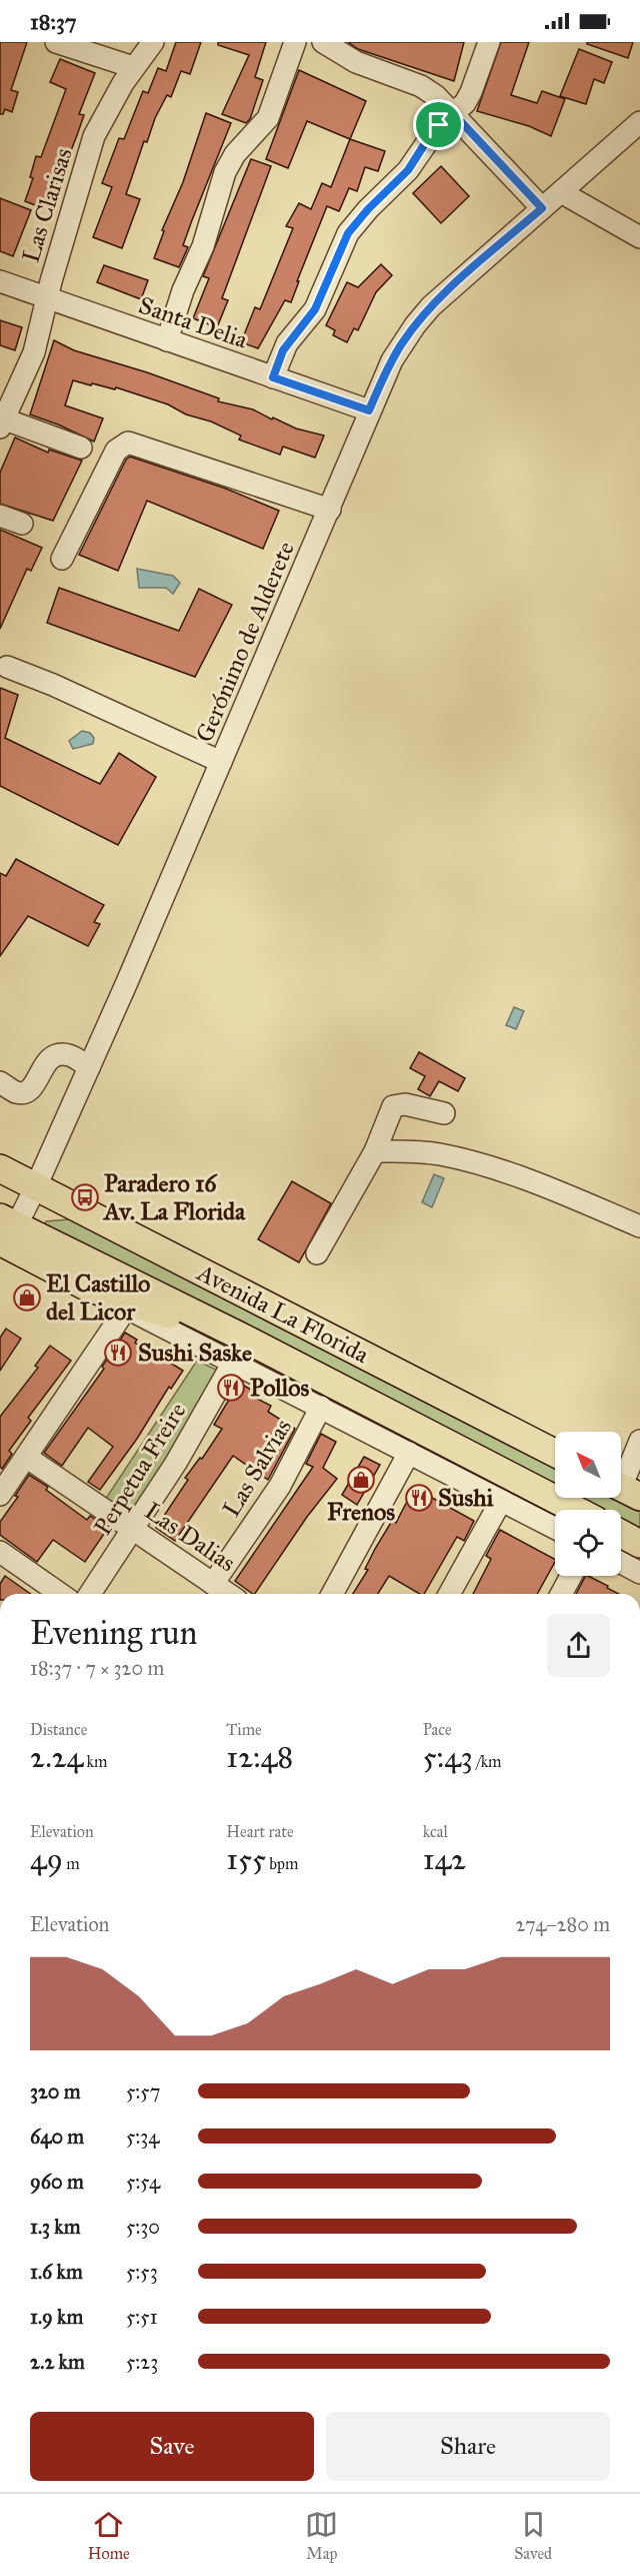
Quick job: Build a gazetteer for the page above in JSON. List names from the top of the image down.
{
  "streets": {
    "main road": ["Avenida La Florida"],
    "street": [
      "Las Clarisas",
      "Santa Delia",
      "Gerónimo de Alderete",
      "Las Salvias",
      "Perpetua Freire",
      "Las Dalias"
    ]
  },
  "crossings": [
    ["Las Clarisas", "Santa Delia"],
    ["Santa Delia", "Gerónimo de Alderete"],
    ["Gerónimo de Alderete", "Avenida La Florida"],
    ["Las Salvias", "Las Dalias"],
    ["Perpetua Freire", "Las Dalias"]
  ],
  "places": {
    "bus stop": ["Paradero 16 Av. La Florida"],
    "shop": ["El Castillo del Licor", "Frenos"],
    "restaurant": ["Sushi Saske", "Pollos", "Sushi"]
  },
  "north": "top left",
  "page": {
    "status": "18:37",
    "heading": ["Evening run", "18:37 · 7 × 320 m"],
    "stats": [
      ["Distance", "2.24 km"],
      ["Time", "12:48"],
      ["Pace", "5:43 /km"],
      ["Elevation", "49 m"],
      ["Heart rate", "155 bpm"],
      ["kcal", "142"]
    ],
    "chart": ["Elevation", "274–280 m"],
    "list": [
      {
        "name": "320 m",
        "note": "5:57"
      },
      {
        "name": "640 m",
        "note": "5:34"
      },
      {
        "name": "960 m",
        "note": "5:54"
      },
      {
        "name": "1.3 km",
        "note": "5:30"
      },
      {
        "name": "1.6 km",
        "note": "5:53"
      },
      {
        "name": "1.9 km",
        "note": "5:51"
      },
      {
        "name": "2.2 km",
        "note": "5:23"
      }
    ],
    "buttons": ["Save", "Share"],
    "tabs": ["Home", "Map", "Saved"]
  }
}
